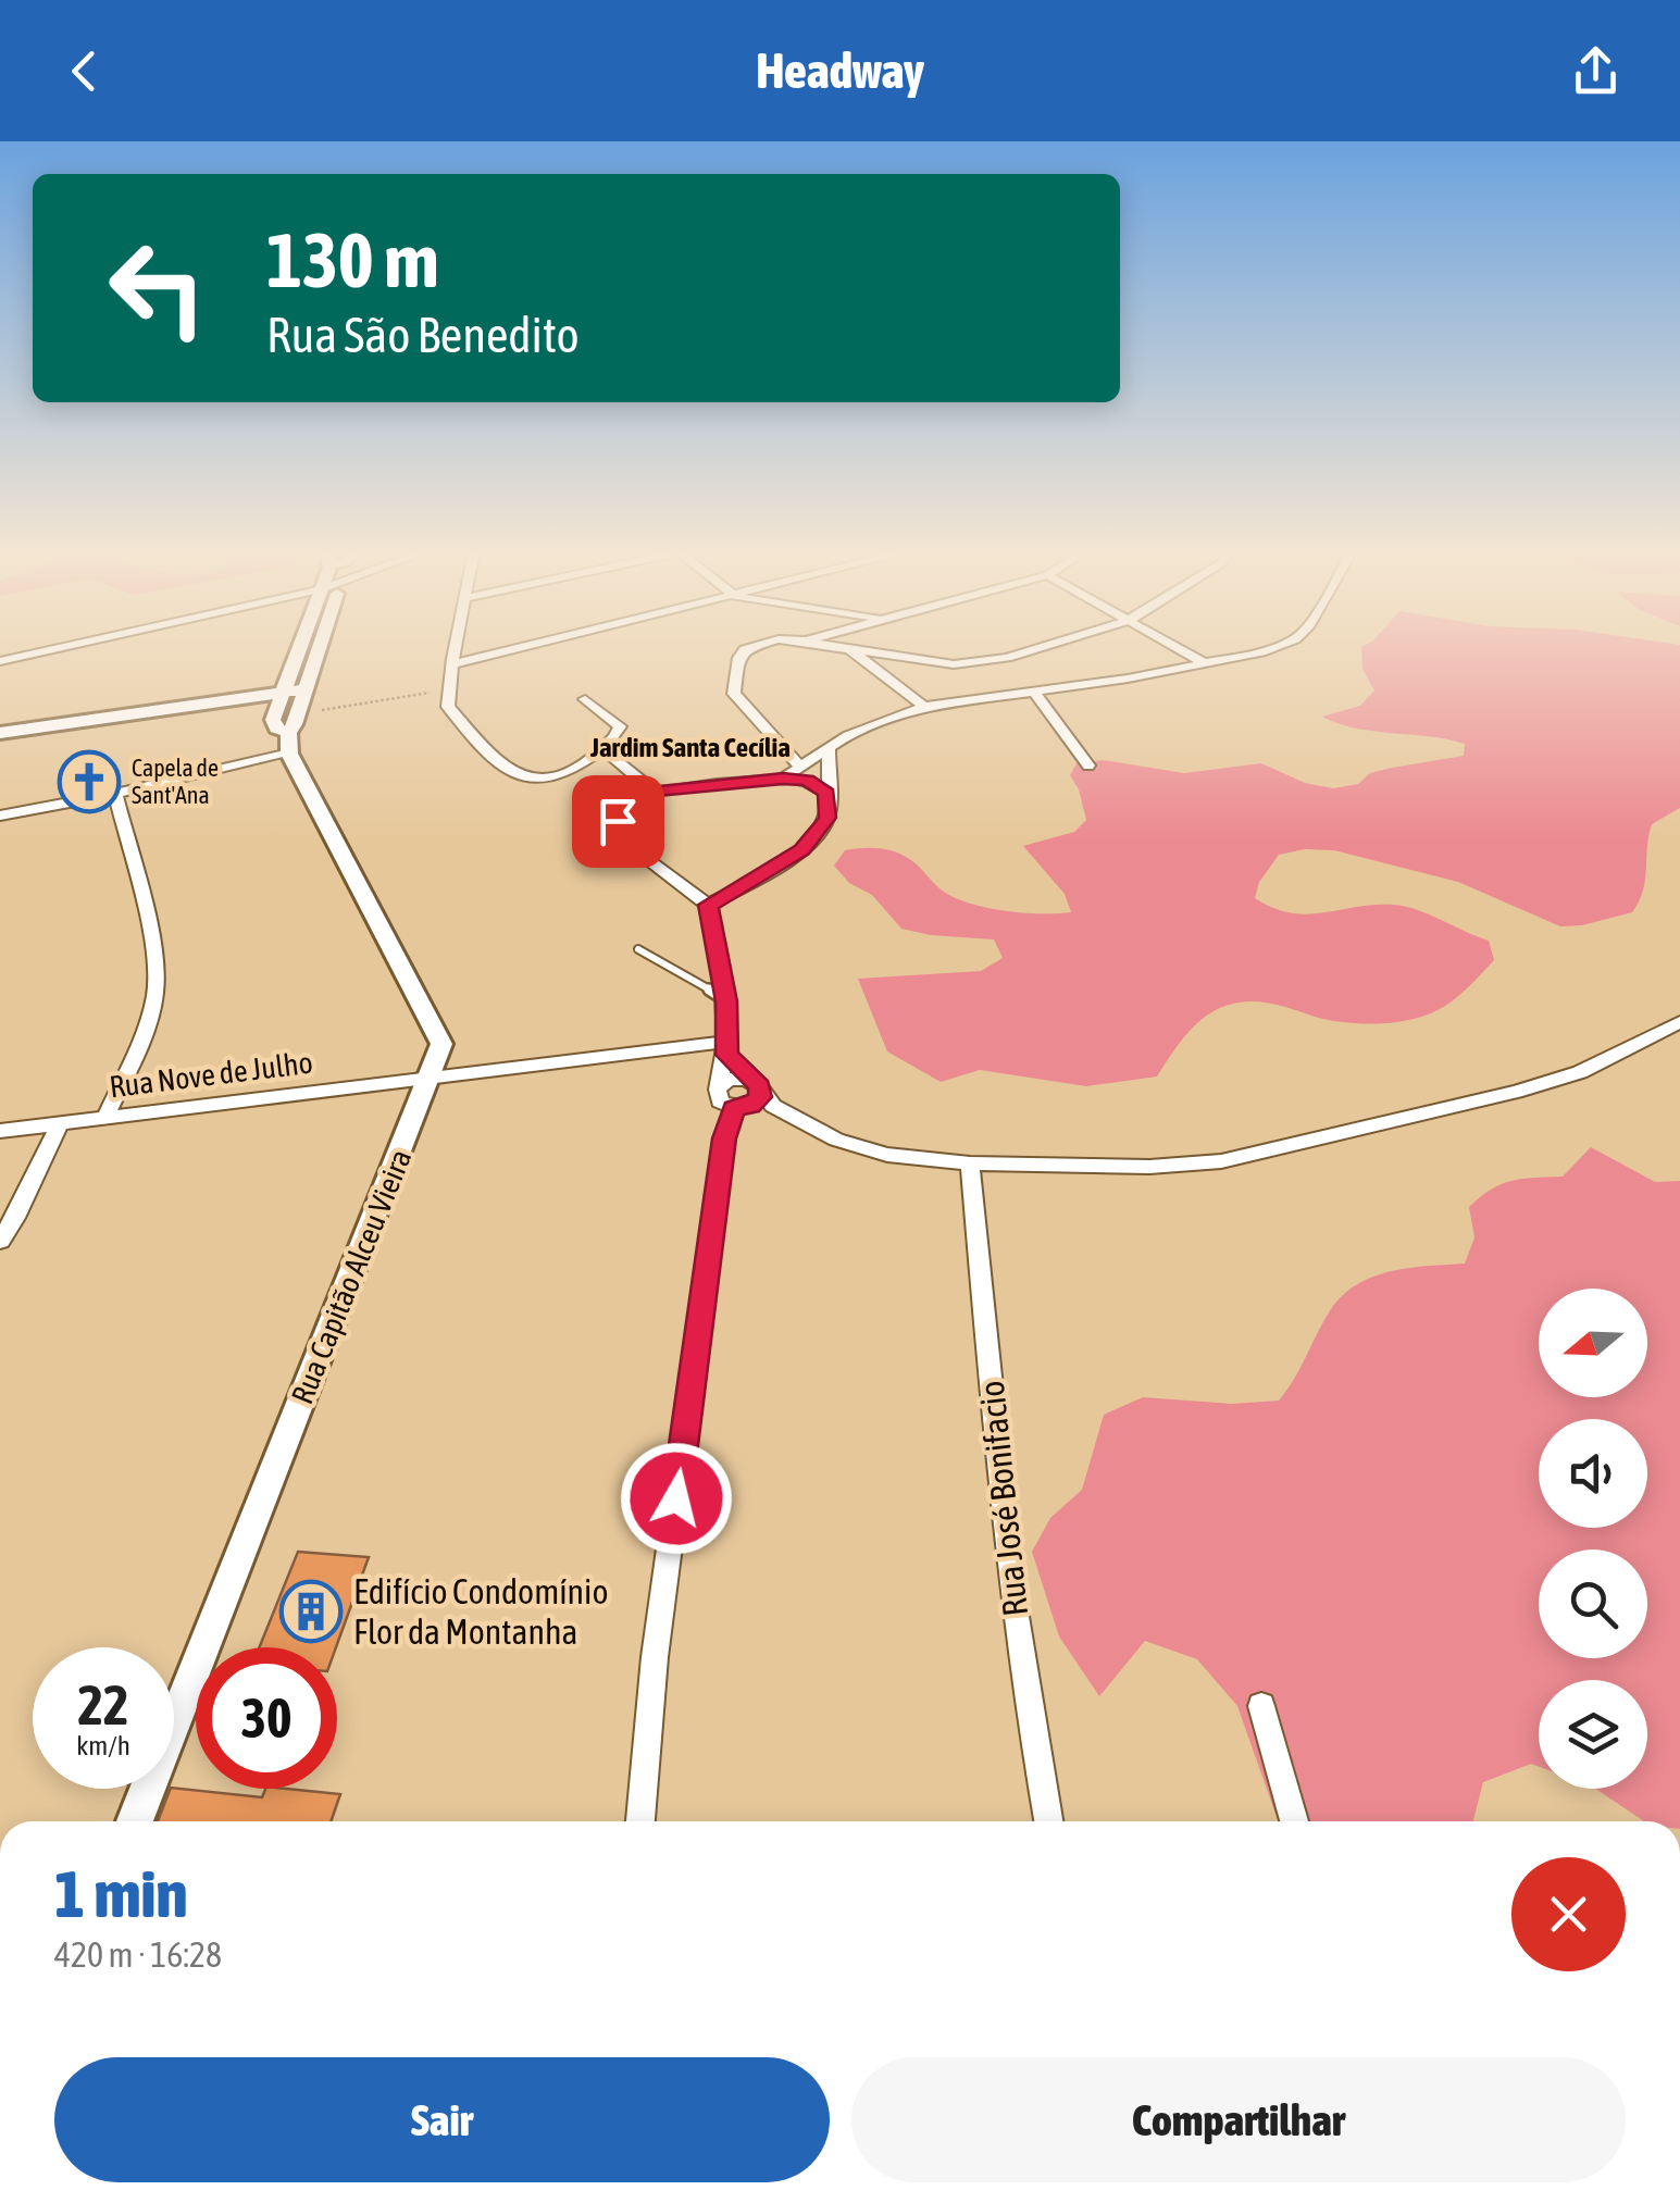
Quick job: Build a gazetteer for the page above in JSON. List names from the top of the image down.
{
  "streets": {
    "street": ["Rua Nove de Julho", "Rua Capitão Alceu Vieira", "Rua José Bonifacio"]
  },
  "crossings": [
    ["Rua Nove de Julho", "Rua Capitão Alceu Vieira"]
  ],
  "districts": ["Jardim Santa Cecília"],
  "places": {
    "church": ["Capela de Sant'Ana"],
    "building": ["Edifício Condomínio Flor da Montanha"]
  },
  "north": "left",
  "page": {
    "header": "Headway",
    "turn": ["130 m", "Rua São Benedito"],
    "speed": "22 km/h",
    "limit": "30",
    "heading": ["1 min", "420 m · 16:28"],
    "buttons": ["Sair", "Compartilhar"]
  }
}
